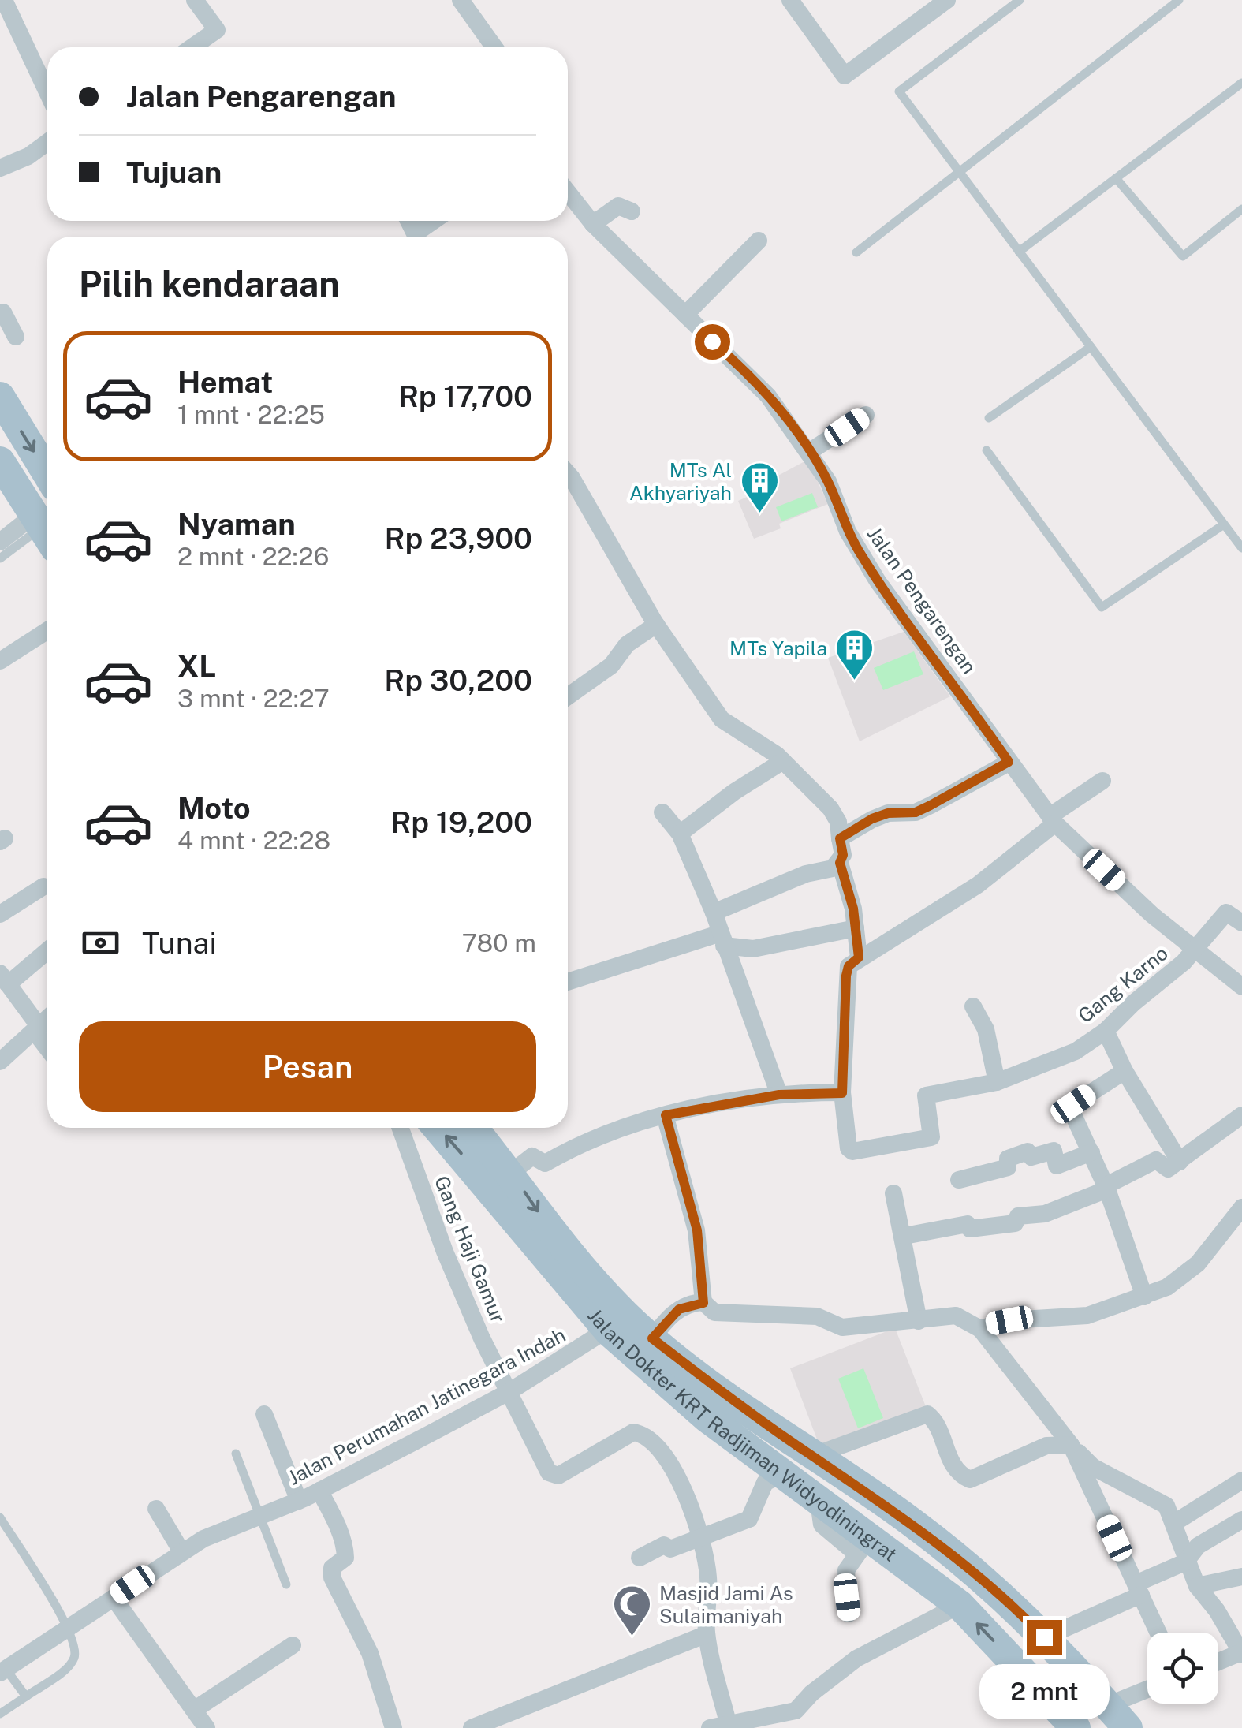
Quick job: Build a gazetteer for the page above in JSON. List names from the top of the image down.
{
  "streets": {
    "main road": ["Jalan Dokter KRT Radjiman Widyodiningrat"],
    "street": [
      "Jalan Pengarengan",
      "Gang Karno",
      "Gang Haji Gamur",
      "Jalan Perumahan Jatinegara Indah"
    ]
  },
  "crossings": [
    ["Jalan Pengarengan", "Gang Karno"],
    ["Gang Haji Gamur", "Jalan Perumahan Jatinegara Indah"],
    ["Jalan Perumahan Jatinegara Indah", "Jalan Dokter KRT Radjiman Widyodiningrat"]
  ],
  "places": {
    "building": ["MTs Al Akhyariyah", "MTs Yapila"],
    "mosque": ["Masjid Jami As Sulaimaniyah"]
  },
  "page": {
    "banner": ["Jalan Pengarengan", "Tujuan"],
    "heading": "Pilih kendaraan",
    "list": [
      {
        "name": "Hemat",
        "note": "1 mnt · 22:25",
        "value": "Rp 17,700"
      },
      {
        "name": "Nyaman",
        "note": "2 mnt · 22:26",
        "value": "Rp 23,900"
      },
      {
        "name": "XL",
        "note": "3 mnt · 22:27",
        "value": "Rp 30,200"
      },
      {
        "name": "Moto",
        "note": "4 mnt · 22:28",
        "value": "Rp 19,200"
      }
    ],
    "pay": ["Tunai", "780 m"],
    "buttons": "Pesan",
    "bubble": "2 mnt"
  }
}
